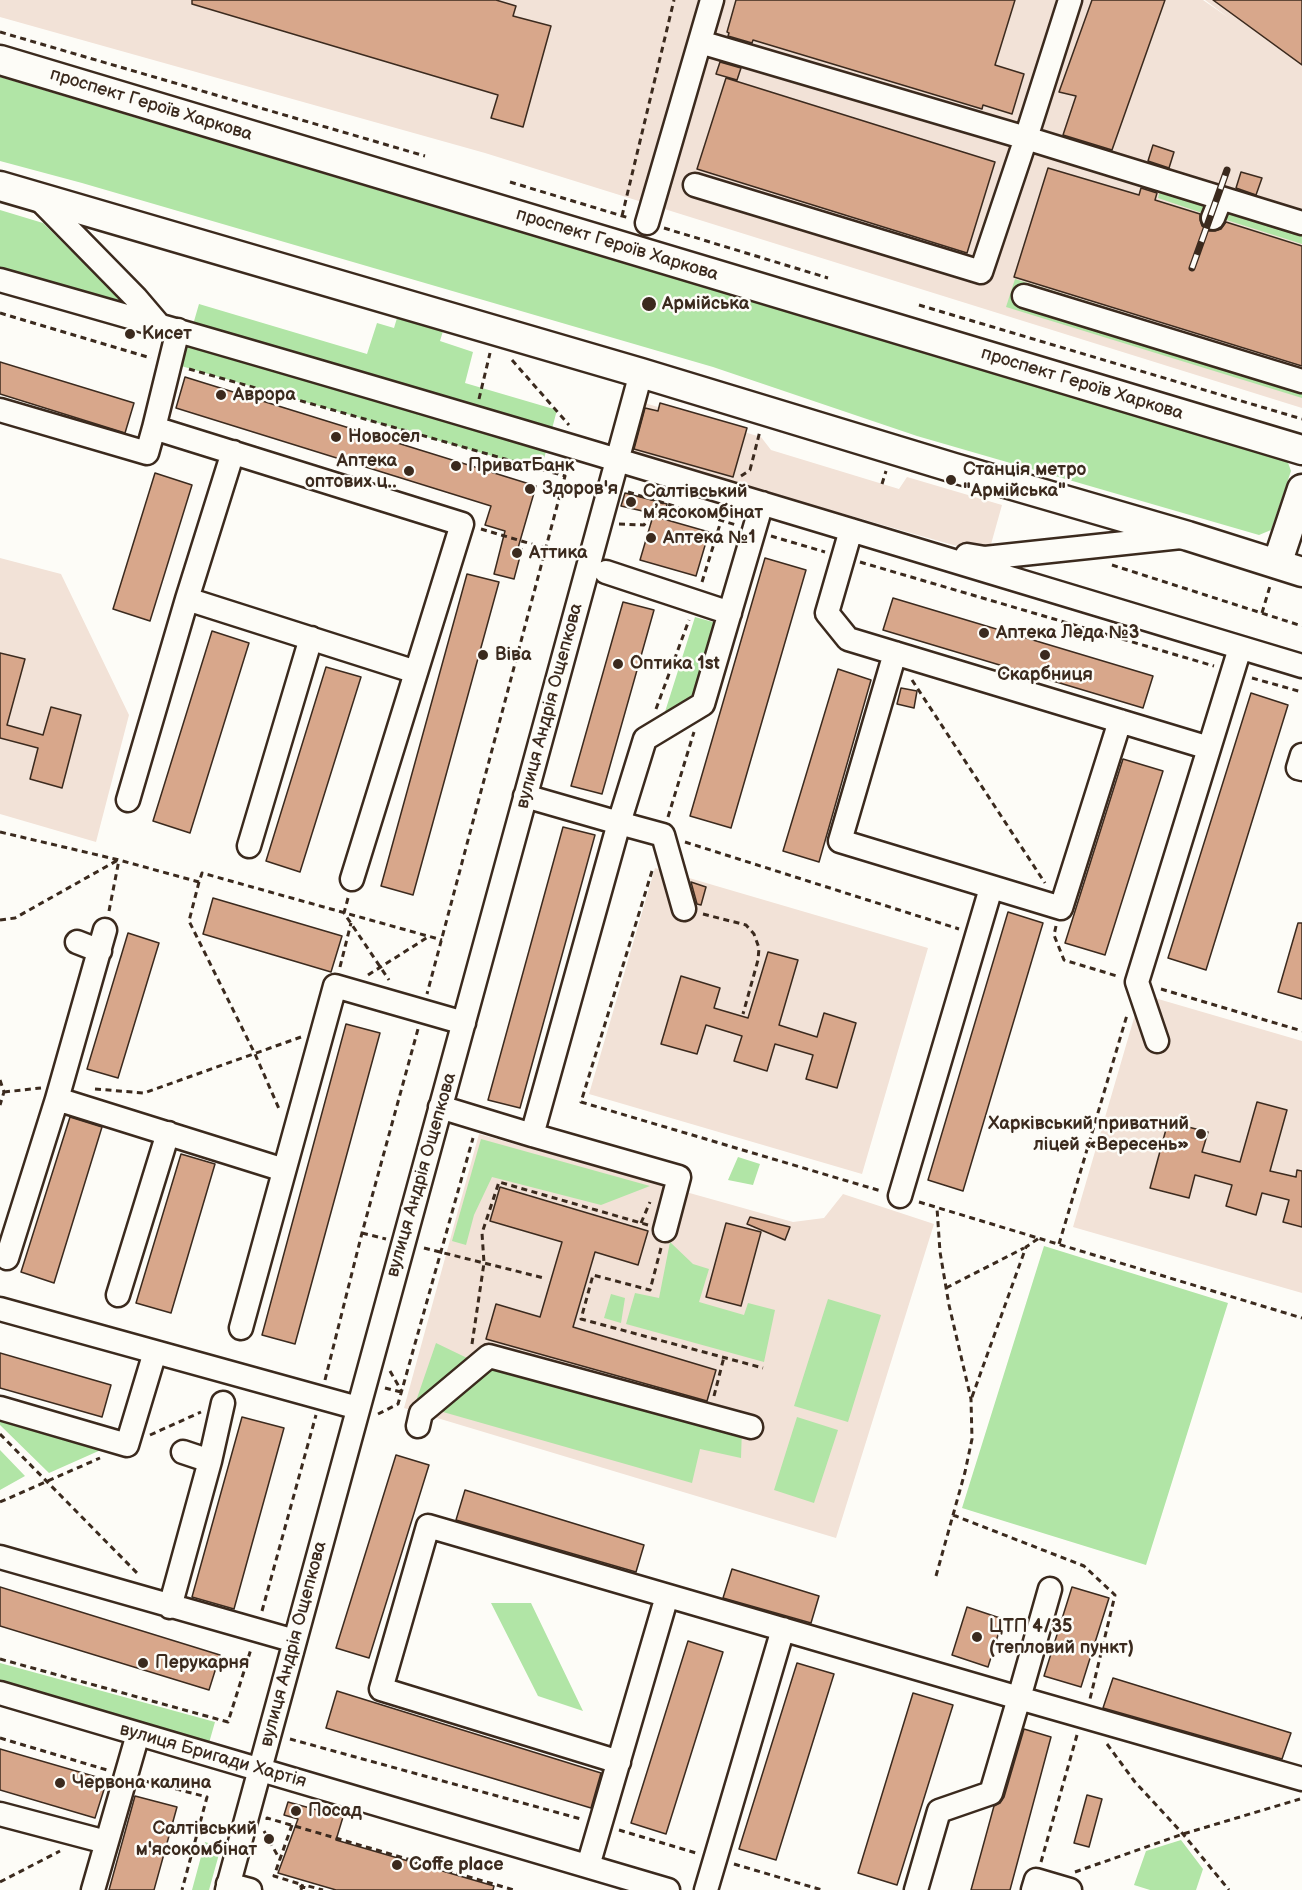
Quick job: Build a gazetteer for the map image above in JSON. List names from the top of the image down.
{
  "streets": {
    "main road": ["проспект Героїв Харкова"],
    "street": ["вулиця Андрія Ощепкова", "вулиця Бригади Хартія"]
  },
  "crossings": [
    ["вулиця Андрія Ощепкова", "вулиця Бригади Хартія"]
  ],
  "places": [
    "Армійська",
    "Кисет",
    "Аврора",
    "Новосел",
    "ПриватБанк",
    "Аптека оптових ц‥",
    "Станція метро \"Армійська\"",
    "Здоров'я",
    "Салтівський мʼясокомбінат",
    "Аптека №1",
    "Аттика",
    "Аптека Леда №3",
    "Віва",
    "Скарбниця",
    "Оптика 1st",
    "Харківський приватний ліцей «Вересень»",
    "ЦТП 4/35 (тепловий пункт)",
    "Перукарня",
    "Червона калина",
    "Посад",
    "Салтівський м'ясокомбінат",
    "Coffe place"
  ]
}
